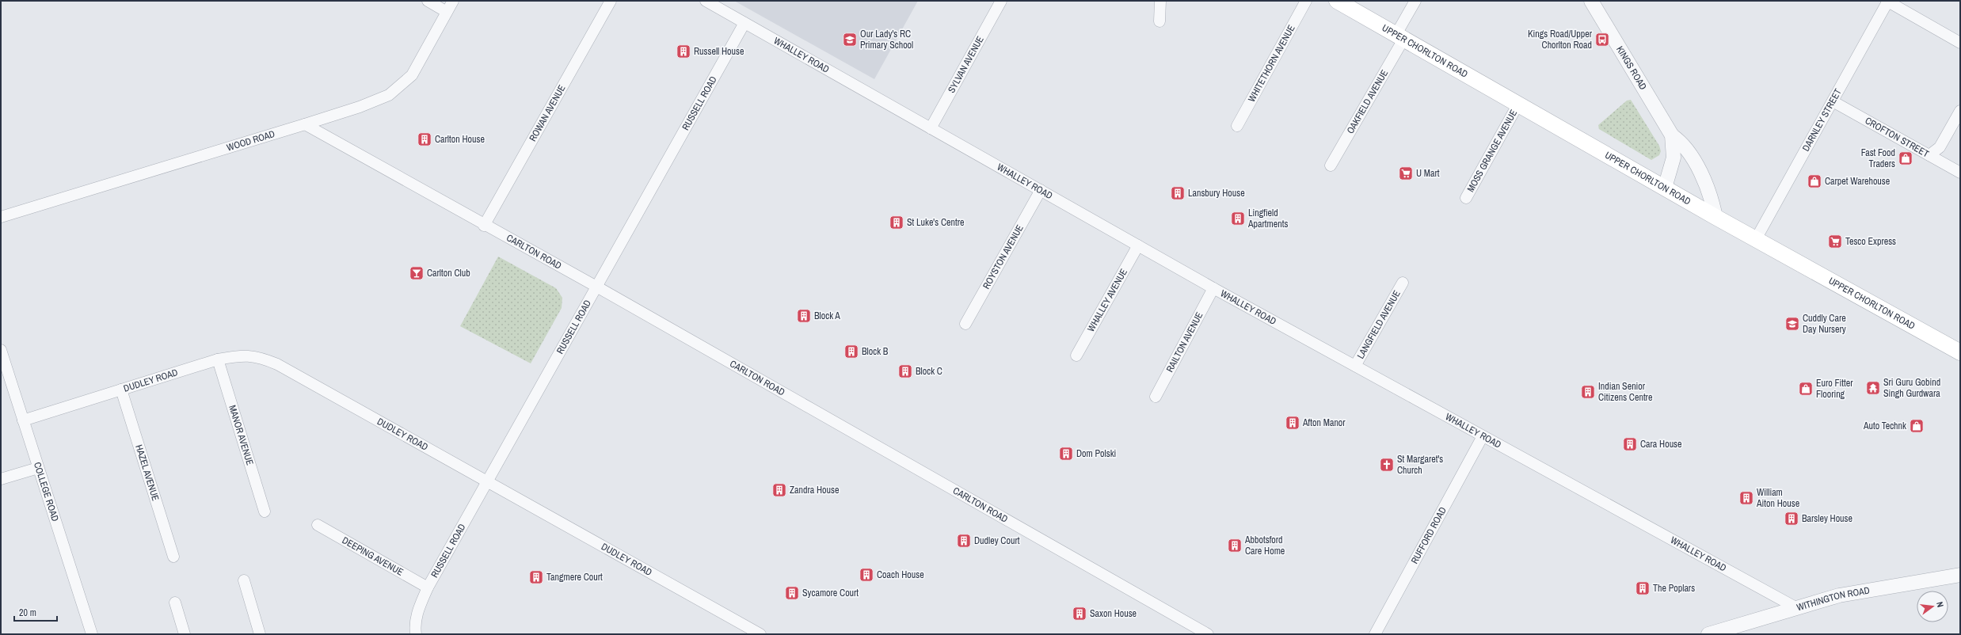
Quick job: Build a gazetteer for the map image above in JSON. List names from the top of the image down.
{
  "streets": {
    "main road": ["UPPER CHORLTON ROAD"],
    "street": [
      "WHALLEY ROAD",
      "WHITETHORN AVENUE",
      "SYLVAN AVENUE",
      "KINGS ROAD",
      "OAKFIELD AVENUE",
      "RUSSELL ROAD",
      "ROWAN AVENUE",
      "DARNLEY STREET",
      "CROFTON STREET",
      "WOOD ROAD",
      "MOSS GRANGE AVENUE",
      "CARLTON ROAD",
      "ROYSTON AVENUE",
      "WHALLEY AVENUE",
      "LANGFIELD AVENUE",
      "RAILTON AVENUE",
      "DUDLEY ROAD",
      "MANOR AVENUE",
      "HAZEL AVENUE",
      "COLLEGE ROAD",
      "RUFFORD ROAD",
      "DEEPING AVENUE",
      "WITHINGTON ROAD"
    ]
  },
  "crossings": [
    ["UPPER CHORLTON ROAD", "KINGS ROAD"],
    ["UPPER CHORLTON ROAD", "OAKFIELD AVENUE"],
    ["UPPER CHORLTON ROAD", "DARNLEY STREET"],
    ["UPPER CHORLTON ROAD", "MOSS GRANGE AVENUE"],
    ["WHALLEY ROAD", "SYLVAN AVENUE"],
    ["WHALLEY ROAD", "RUSSELL ROAD"],
    ["WHALLEY ROAD", "ROYSTON AVENUE"],
    ["WHALLEY ROAD", "WHALLEY AVENUE"],
    ["WHALLEY ROAD", "LANGFIELD AVENUE"],
    ["WHALLEY ROAD", "RAILTON AVENUE"],
    ["WHALLEY ROAD", "RUFFORD ROAD"],
    ["WHALLEY ROAD", "WITHINGTON ROAD"],
    ["RUSSELL ROAD", "CARLTON ROAD"],
    ["RUSSELL ROAD", "DUDLEY ROAD"],
    ["RUSSELL ROAD", "DEEPING AVENUE"],
    ["ROWAN AVENUE", "CARLTON ROAD"],
    ["DARNLEY STREET", "CROFTON STREET"],
    ["WOOD ROAD", "CARLTON ROAD"],
    ["DUDLEY ROAD", "MANOR AVENUE"],
    ["DUDLEY ROAD", "HAZEL AVENUE"],
    ["DUDLEY ROAD", "COLLEGE ROAD"]
  ],
  "places": {
    "school or university": ["Our Lady's RC Primary School", "Cuddly Care Day Nursery"],
    "bus stop": ["Kings Road/Upper Chorlton Road"],
    "building": [
      "Russell House",
      "Carlton House",
      "Lansbury House",
      "Lingfield Apartments",
      "St Luke's Centre",
      "Block A",
      "Block B",
      "Block C",
      "Indian Senior Citizens Centre",
      "Afton Manor",
      "Cara House",
      "Dom Polski",
      "Zandra House",
      "William Aiton House",
      "Barsley House",
      "Dudley Court",
      "Abbotsford Care Home",
      "Coach House",
      "Tangmere Court",
      "The Poplars",
      "Sycamore Court",
      "Saxon House"
    ],
    "shop": [
      "Fast Food Traders",
      "Carpet Warehouse",
      "Euro Fitter Flooring",
      "Auto Technk"
    ],
    "supermarket": ["U Mart", "Tesco Express"],
    "bar": ["Carlton Club"],
    "temple": ["Sri Guru Gobind Singh Gurdwara"],
    "church": ["St Margaret's Church"]
  },
  "scale_bar": "20 m",
  "north": "right"
}
